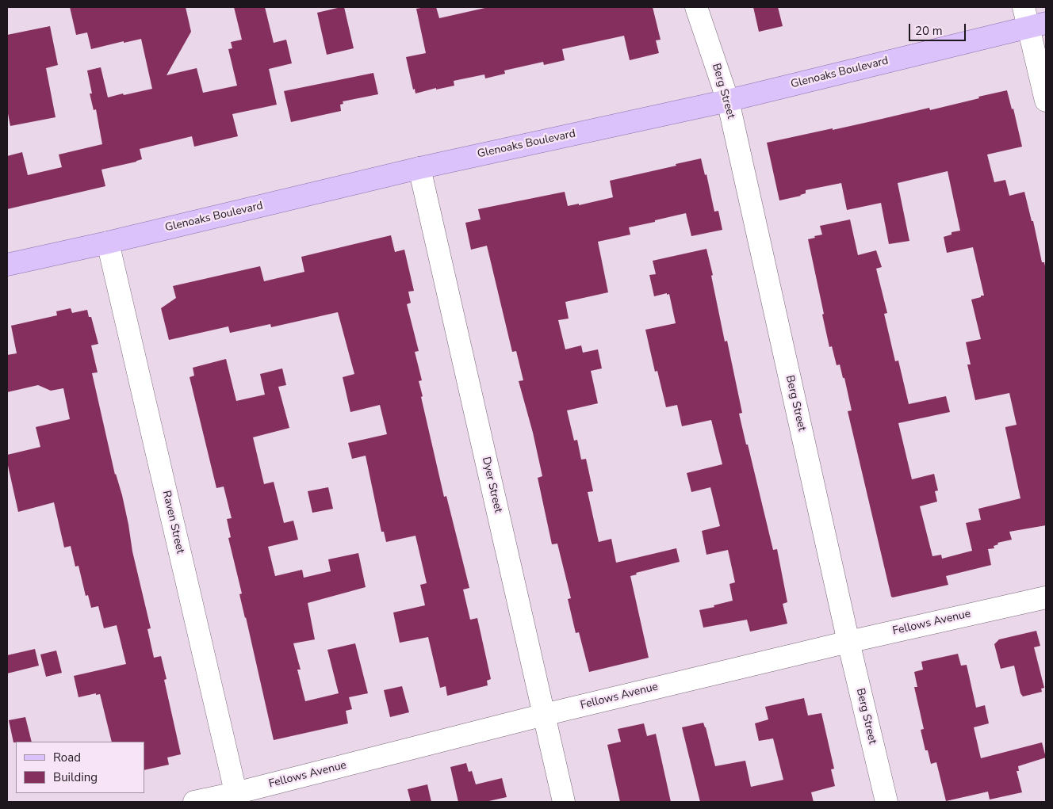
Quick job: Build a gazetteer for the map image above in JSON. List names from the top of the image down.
{
  "streets": {
    "main road": ["Glenoaks Boulevard"],
    "street": [
      "Berg Street",
      "Dyer Street",
      "Raven Street",
      "Fellows Avenue"
    ]
  },
  "crossings": [
    ["Glenoaks Boulevard", "Berg Street"],
    ["Glenoaks Boulevard", "Dyer Street"],
    ["Glenoaks Boulevard", "Raven Street"],
    ["Berg Street", "Fellows Avenue"],
    ["Dyer Street", "Fellows Avenue"],
    ["Raven Street", "Fellows Avenue"]
  ],
  "legend": ["Road", "Building"],
  "scale_bar": "20 m"
}
